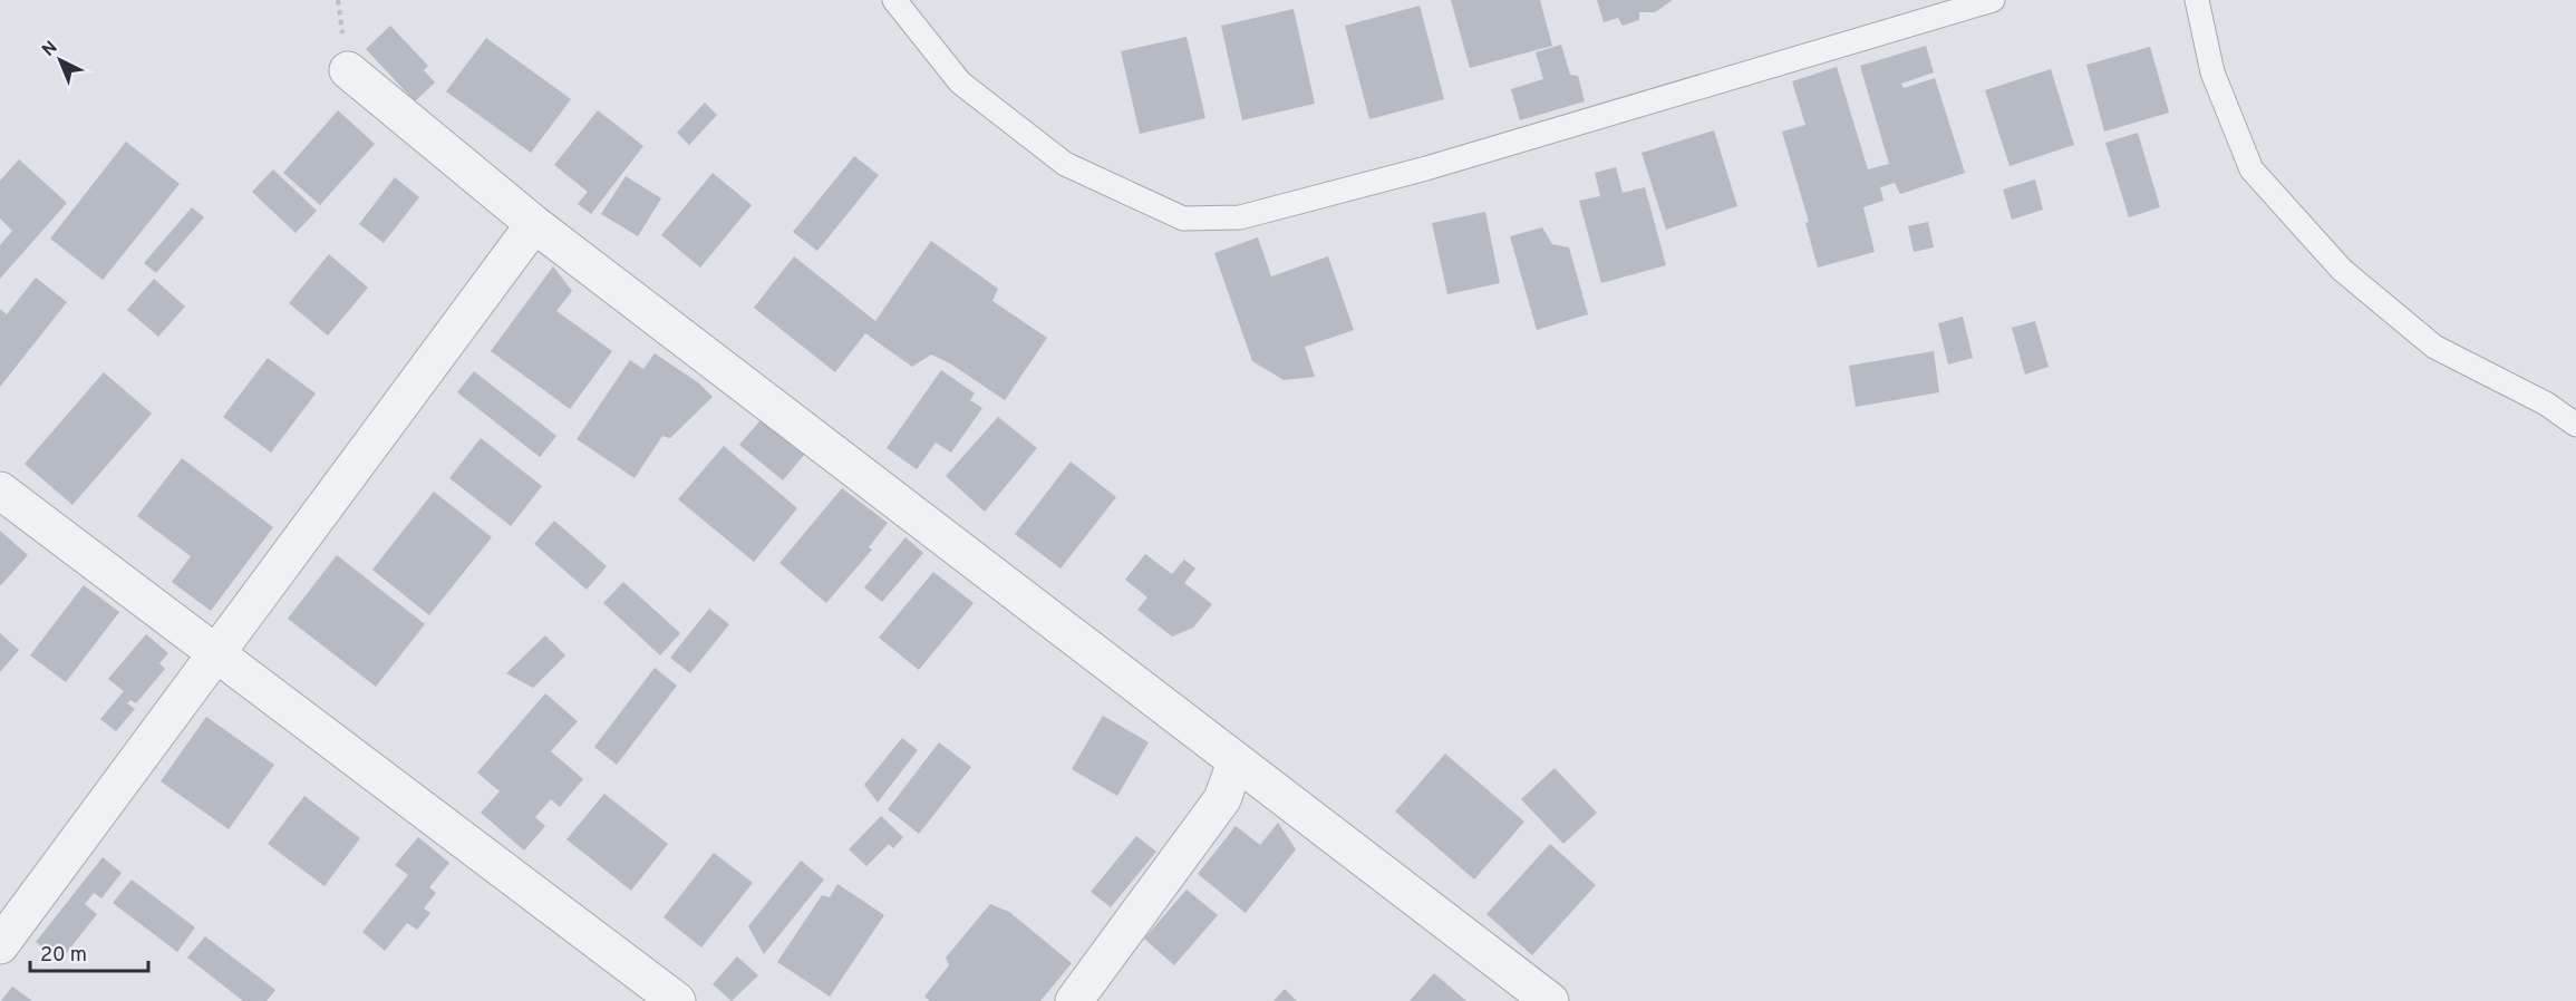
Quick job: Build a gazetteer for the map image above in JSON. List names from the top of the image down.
{
  "scale_bar": "20 m",
  "north": "top left"
}
